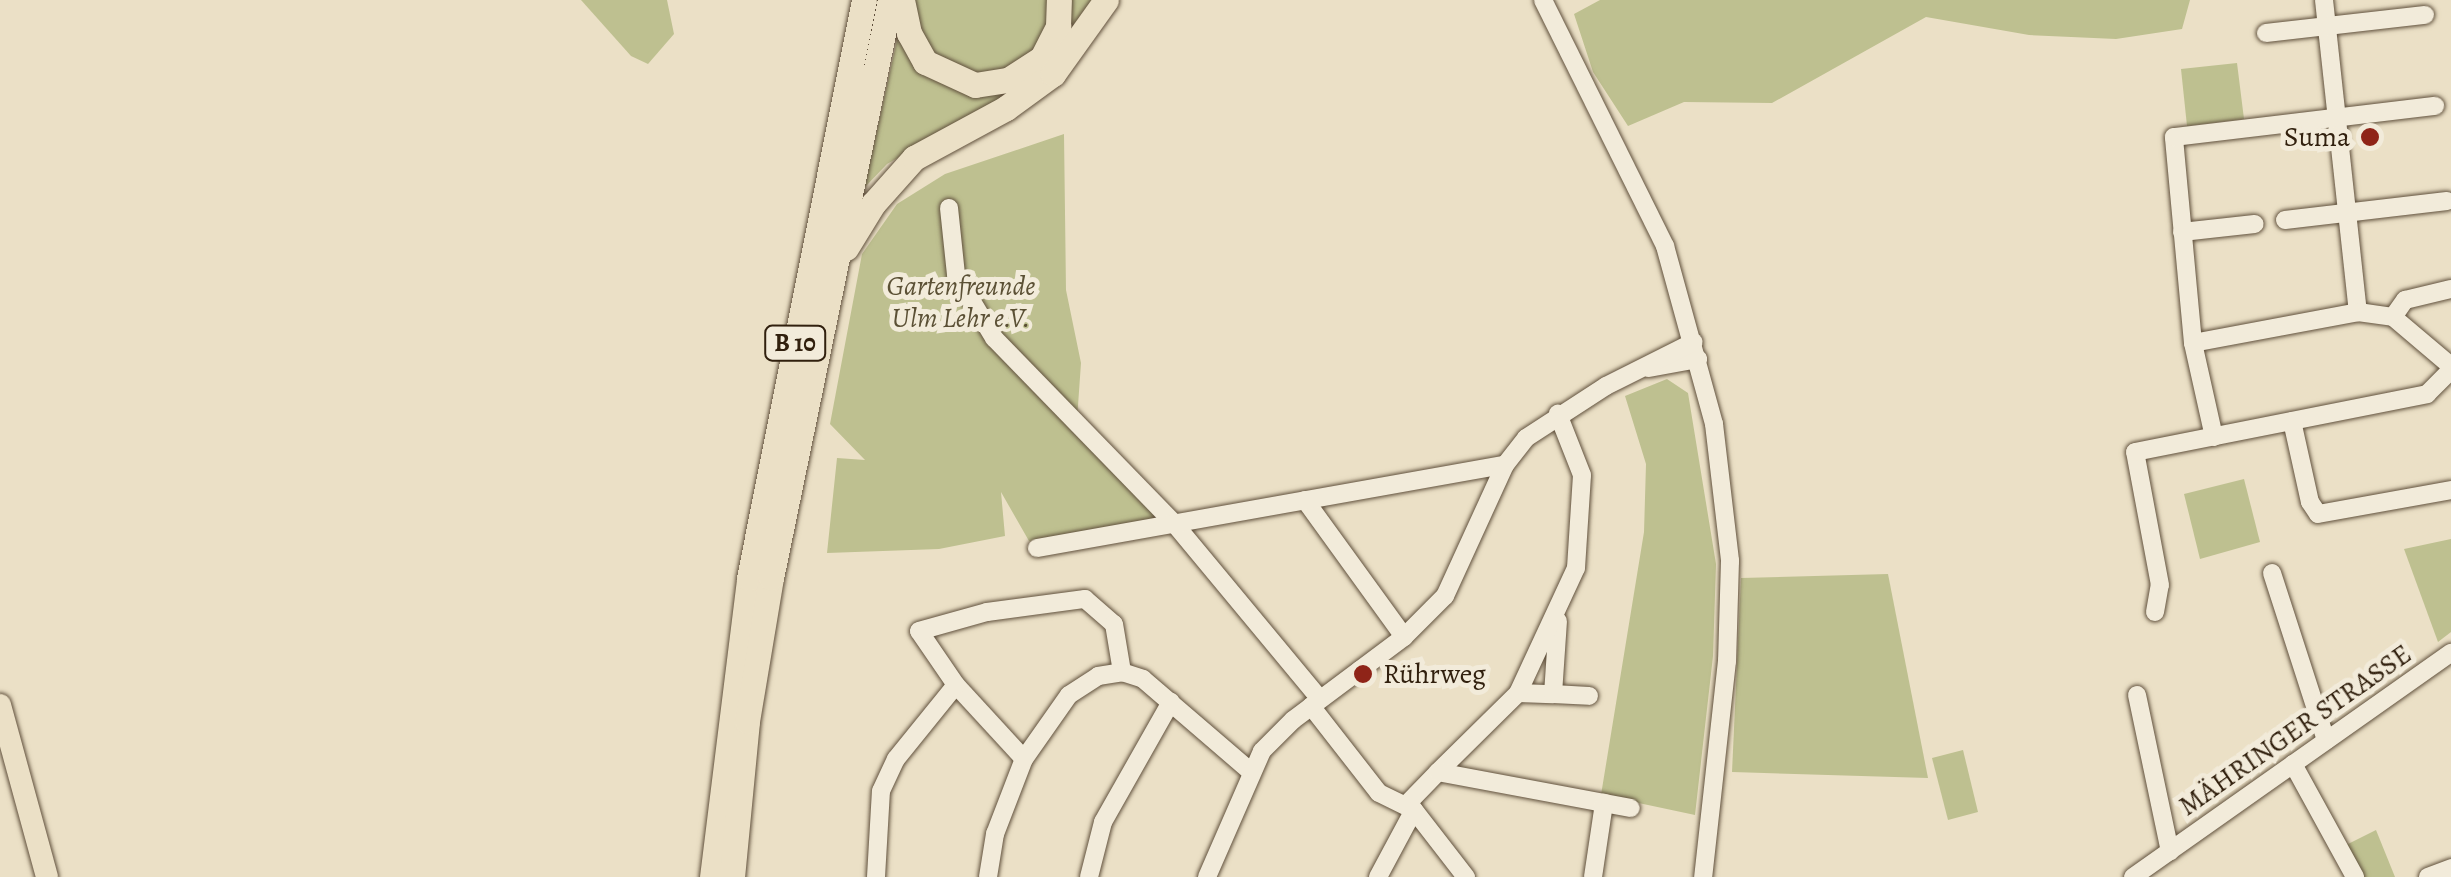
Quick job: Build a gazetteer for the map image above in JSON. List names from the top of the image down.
{
  "streets": {
    "highway": ["B 10"],
    "street": ["MÄHRINGER STRASSE"]
  },
  "parks": ["Gartenfreunde Ulm Lehr e.V."],
  "places": ["Suma", "Rührweg"]
}
